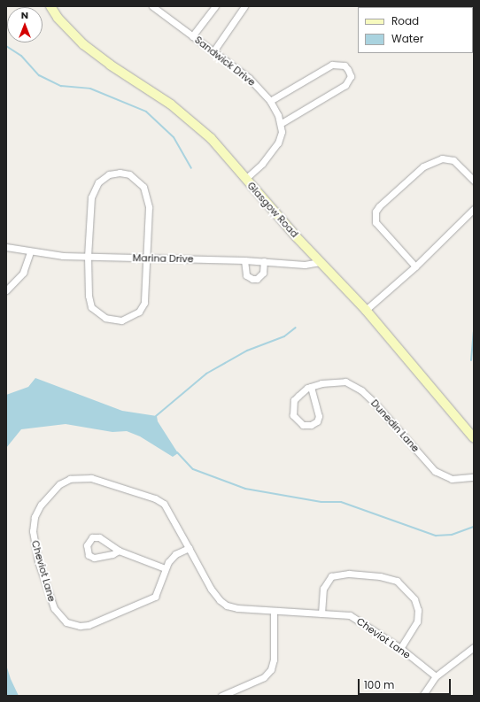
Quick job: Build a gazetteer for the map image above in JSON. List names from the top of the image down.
{
  "streets": {
    "street": [
      "Sandwick Drive",
      "Glasgow Road",
      "Marina Drive",
      "Dunedin Lane",
      "Cheviot Lane"
    ]
  },
  "crossings": [
    ["Glasgow Road", "Marina Drive"]
  ],
  "legend": ["Road", "Water"],
  "scale_bar": "100 m",
  "north": "top"
}
